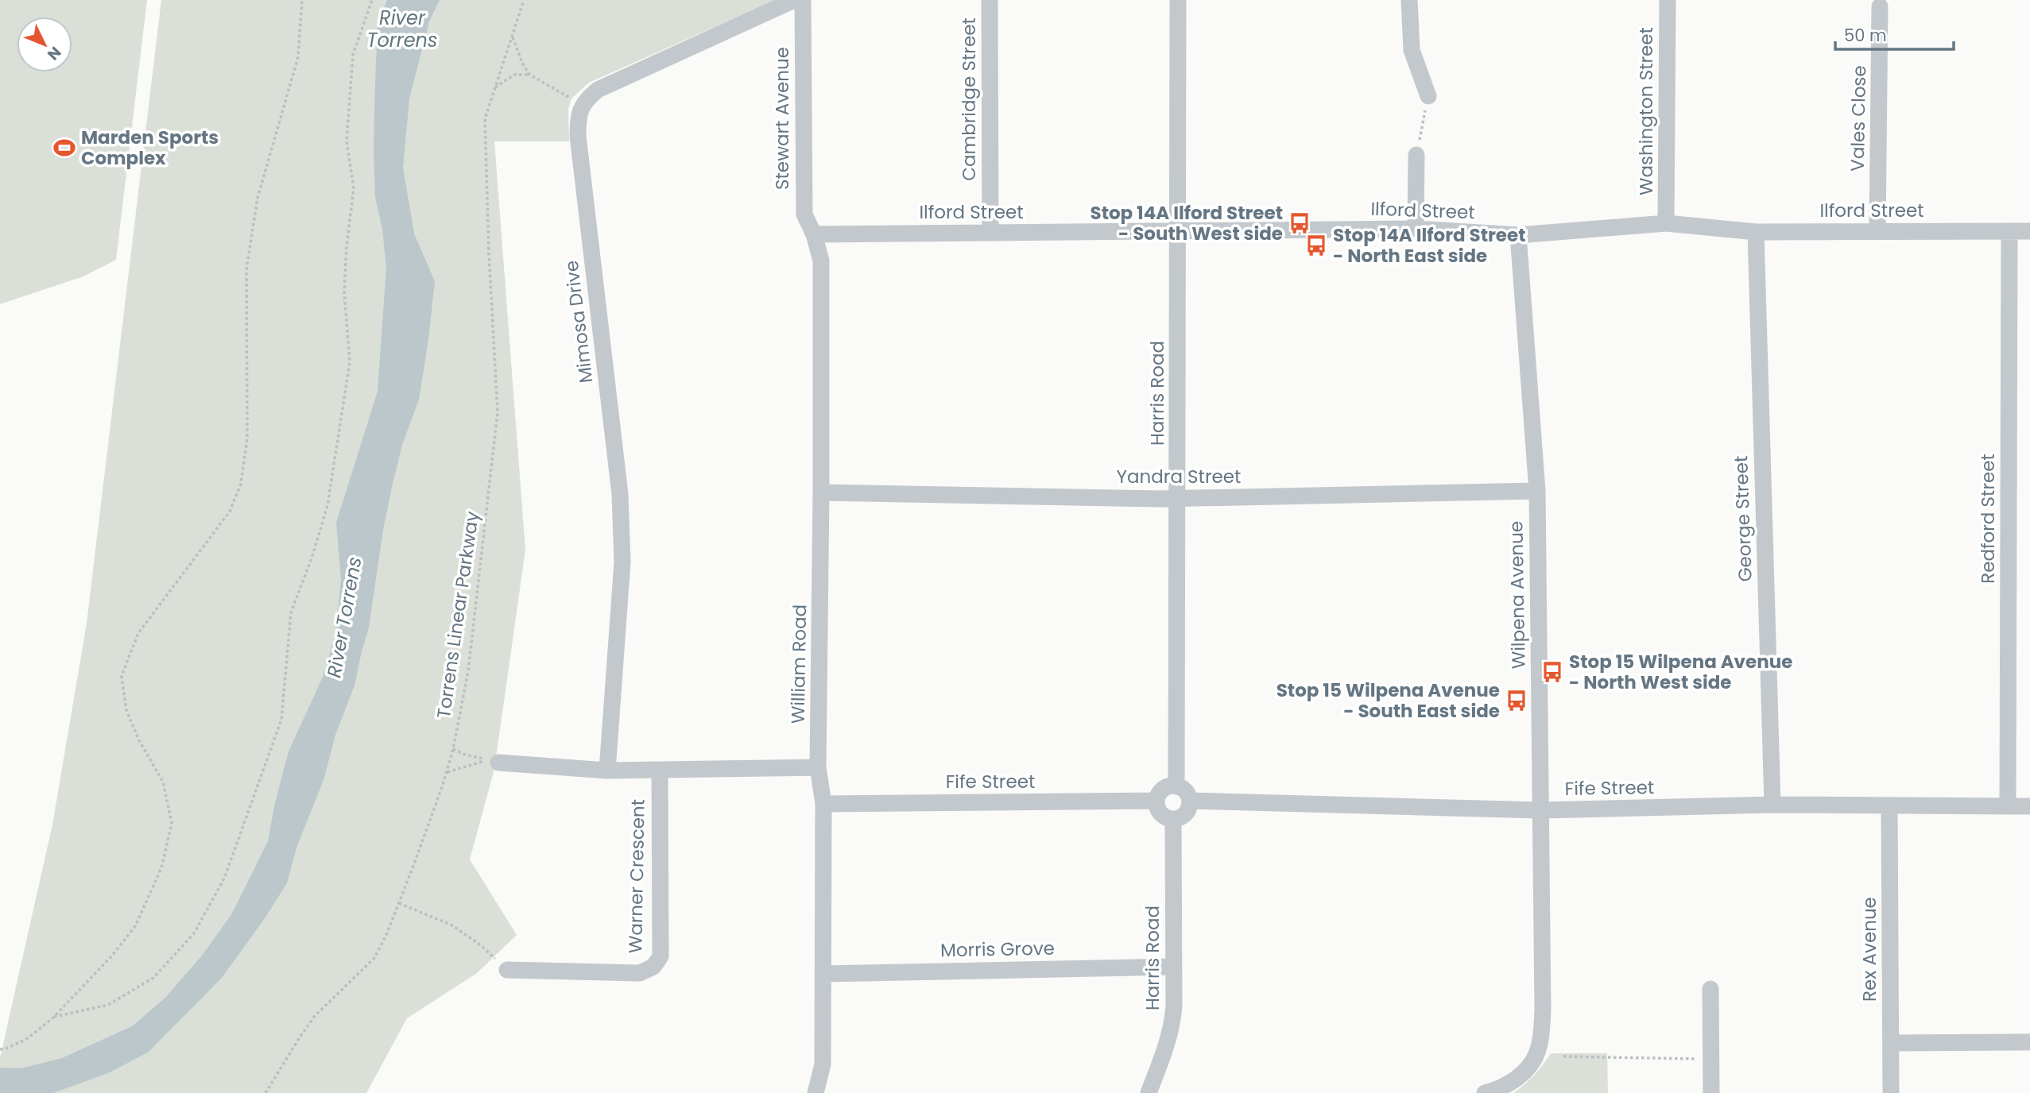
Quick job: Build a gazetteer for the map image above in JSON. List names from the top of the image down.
{
  "streets": {
    "street": [
      "Cambridge Street",
      "Washington Street",
      "Stewart Avenue",
      "Vales Close",
      "Ilford Street",
      "Mimosa Drive",
      "Harris Road",
      "Yandra Street",
      "George Street",
      "Redford Street",
      "Wilpena Avenue",
      "William Road",
      "Fife Street",
      "Warner Crescent",
      "Morris Grove",
      "Rex Avenue"
    ],
    "path": ["Torrens Linear Parkway"]
  },
  "crossings": [
    ["Cambridge Street", "Ilford Street"],
    ["Washington Street", "Ilford Street"],
    ["Stewart Avenue", "Ilford Street"],
    ["Stewart Avenue", "William Road"],
    ["Vales Close", "Ilford Street"],
    ["Ilford Street", "Harris Road"],
    ["Ilford Street", "George Street"],
    ["Ilford Street", "Redford Street"],
    ["Ilford Street", "Wilpena Avenue"],
    ["Ilford Street", "William Road"],
    ["Harris Road", "Yandra Street"],
    ["Harris Road", "Fife Street"],
    ["Harris Road", "Morris Grove"],
    ["Yandra Street", "Wilpena Avenue"],
    ["Yandra Street", "William Road"],
    ["George Street", "Fife Street"],
    ["Redford Street", "Fife Street"],
    ["Wilpena Avenue", "Fife Street"],
    ["William Road", "Fife Street"],
    ["William Road", "Morris Grove"],
    ["Fife Street", "Rex Avenue"]
  ],
  "water": ["River Torrens"],
  "places": {
    "sports": ["Marden Sports Complex"],
    "bus stop": [
      "Stop 14A Ilford Street - South West side",
      "Stop 14A Ilford Street - North East side",
      "Stop 15 Wilpena Avenue - North West side",
      "Stop 15 Wilpena Avenue - South East side"
    ]
  },
  "scale_bar": "50 m",
  "north": "bottom right"
}
